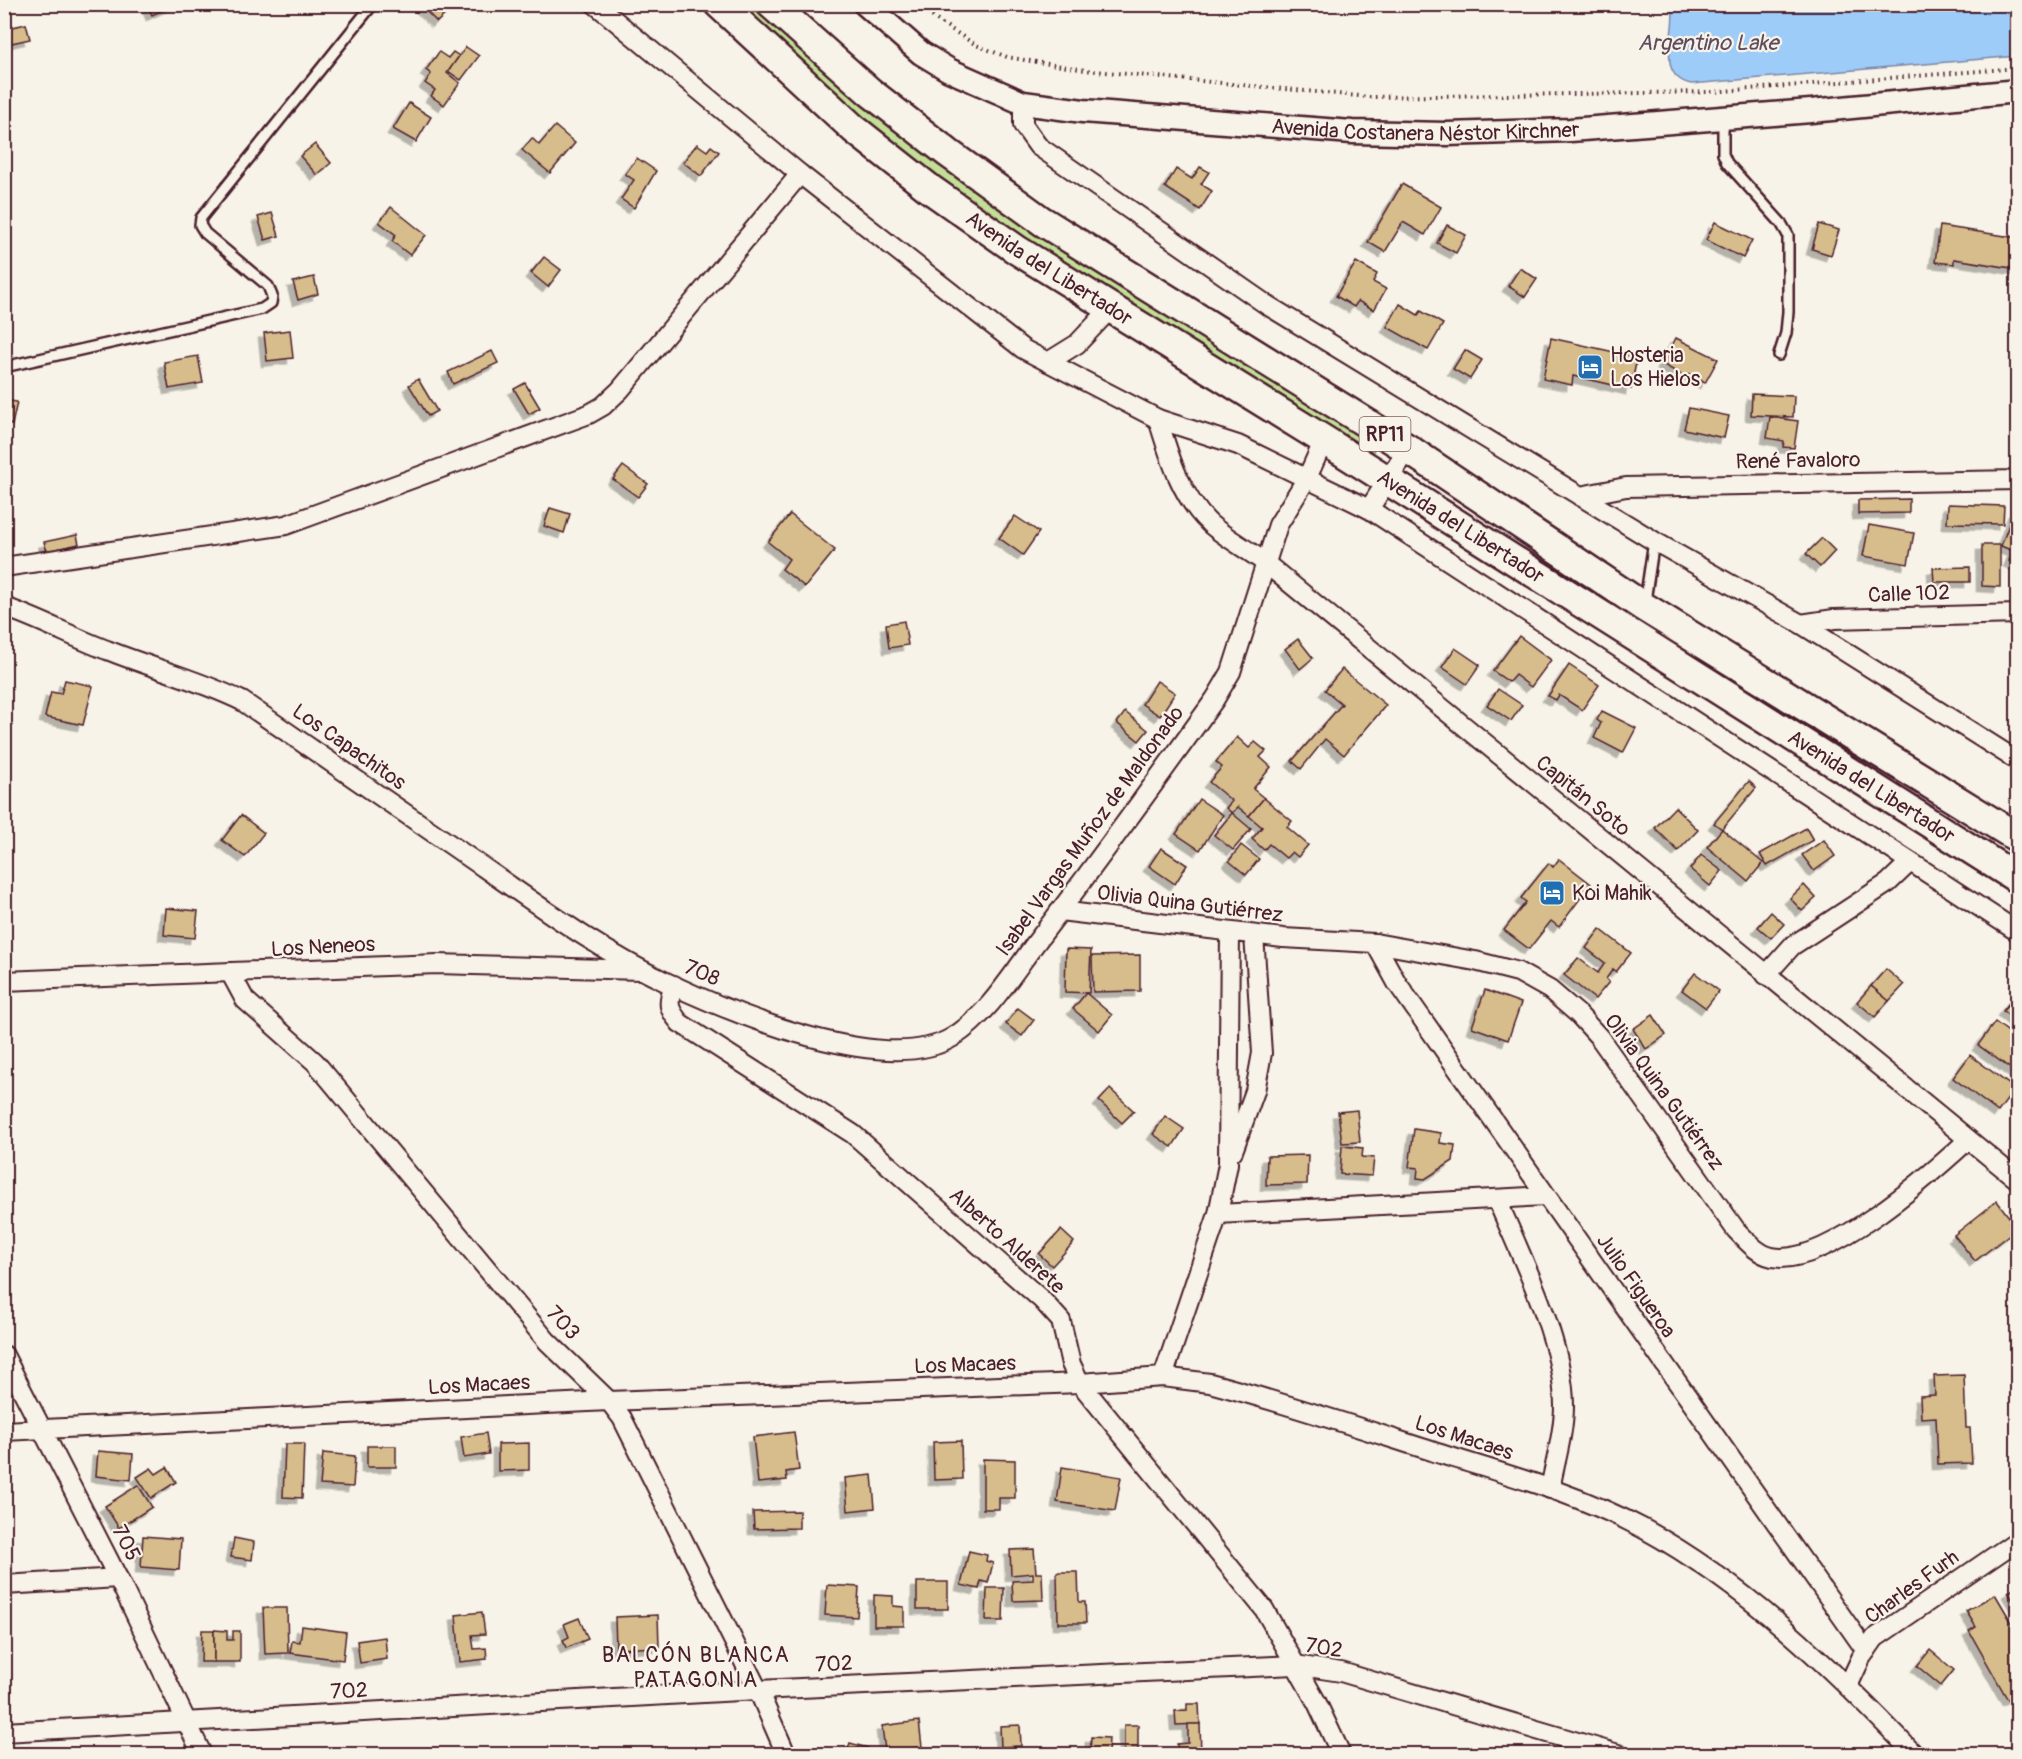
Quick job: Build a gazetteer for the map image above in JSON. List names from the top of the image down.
{
  "streets": {
    "main road": ["Avenida del Libertador", "RP11"],
    "street": [
      "Avenida Costanera Néstor Kirchner",
      "René Favaloro",
      "Calle 102",
      "Los Capachitos",
      "Capitán Soto",
      "Isabel Vargas Muñoz de Maldonado",
      "Olivia Quina Gutiérrez",
      "Los Neneos",
      "708",
      "Alberto Alderete",
      "Julio Figueroa",
      "703",
      "Los Macaes",
      "705",
      "Charles Furh",
      "702"
    ]
  },
  "crossings": [
    ["Avenida del Libertador", "Capitán Soto"],
    ["Avenida del Libertador", "Isabel Vargas Muñoz de Maldonado"],
    ["Los Capachitos", "Los Neneos"],
    ["Los Capachitos", "708"],
    ["Capitán Soto", "Isabel Vargas Muñoz de Maldonado"],
    ["Capitán Soto", "Olivia Quina Gutiérrez"],
    ["Isabel Vargas Muñoz de Maldonado", "Olivia Quina Gutiérrez"],
    ["Isabel Vargas Muñoz de Maldonado", "708"],
    ["Olivia Quina Gutiérrez", "Julio Figueroa"],
    ["Los Neneos", "708"],
    ["Los Neneos", "703"],
    ["708", "Alberto Alderete"],
    ["Alberto Alderete", "Los Macaes"],
    ["Alberto Alderete", "702"],
    ["Julio Figueroa", "Charles Furh"],
    ["703", "Los Macaes"],
    ["703", "702"],
    ["Los Macaes", "705"],
    ["Los Macaes", "Charles Furh"],
    ["705", "702"]
  ],
  "districts": ["BALCÓN BLANCA PATAGONIA"],
  "water": ["Argentino Lake"],
  "places": {
    "hotel": ["Hosteria Los Hielos", "Koi Mahik"]
  }
}
